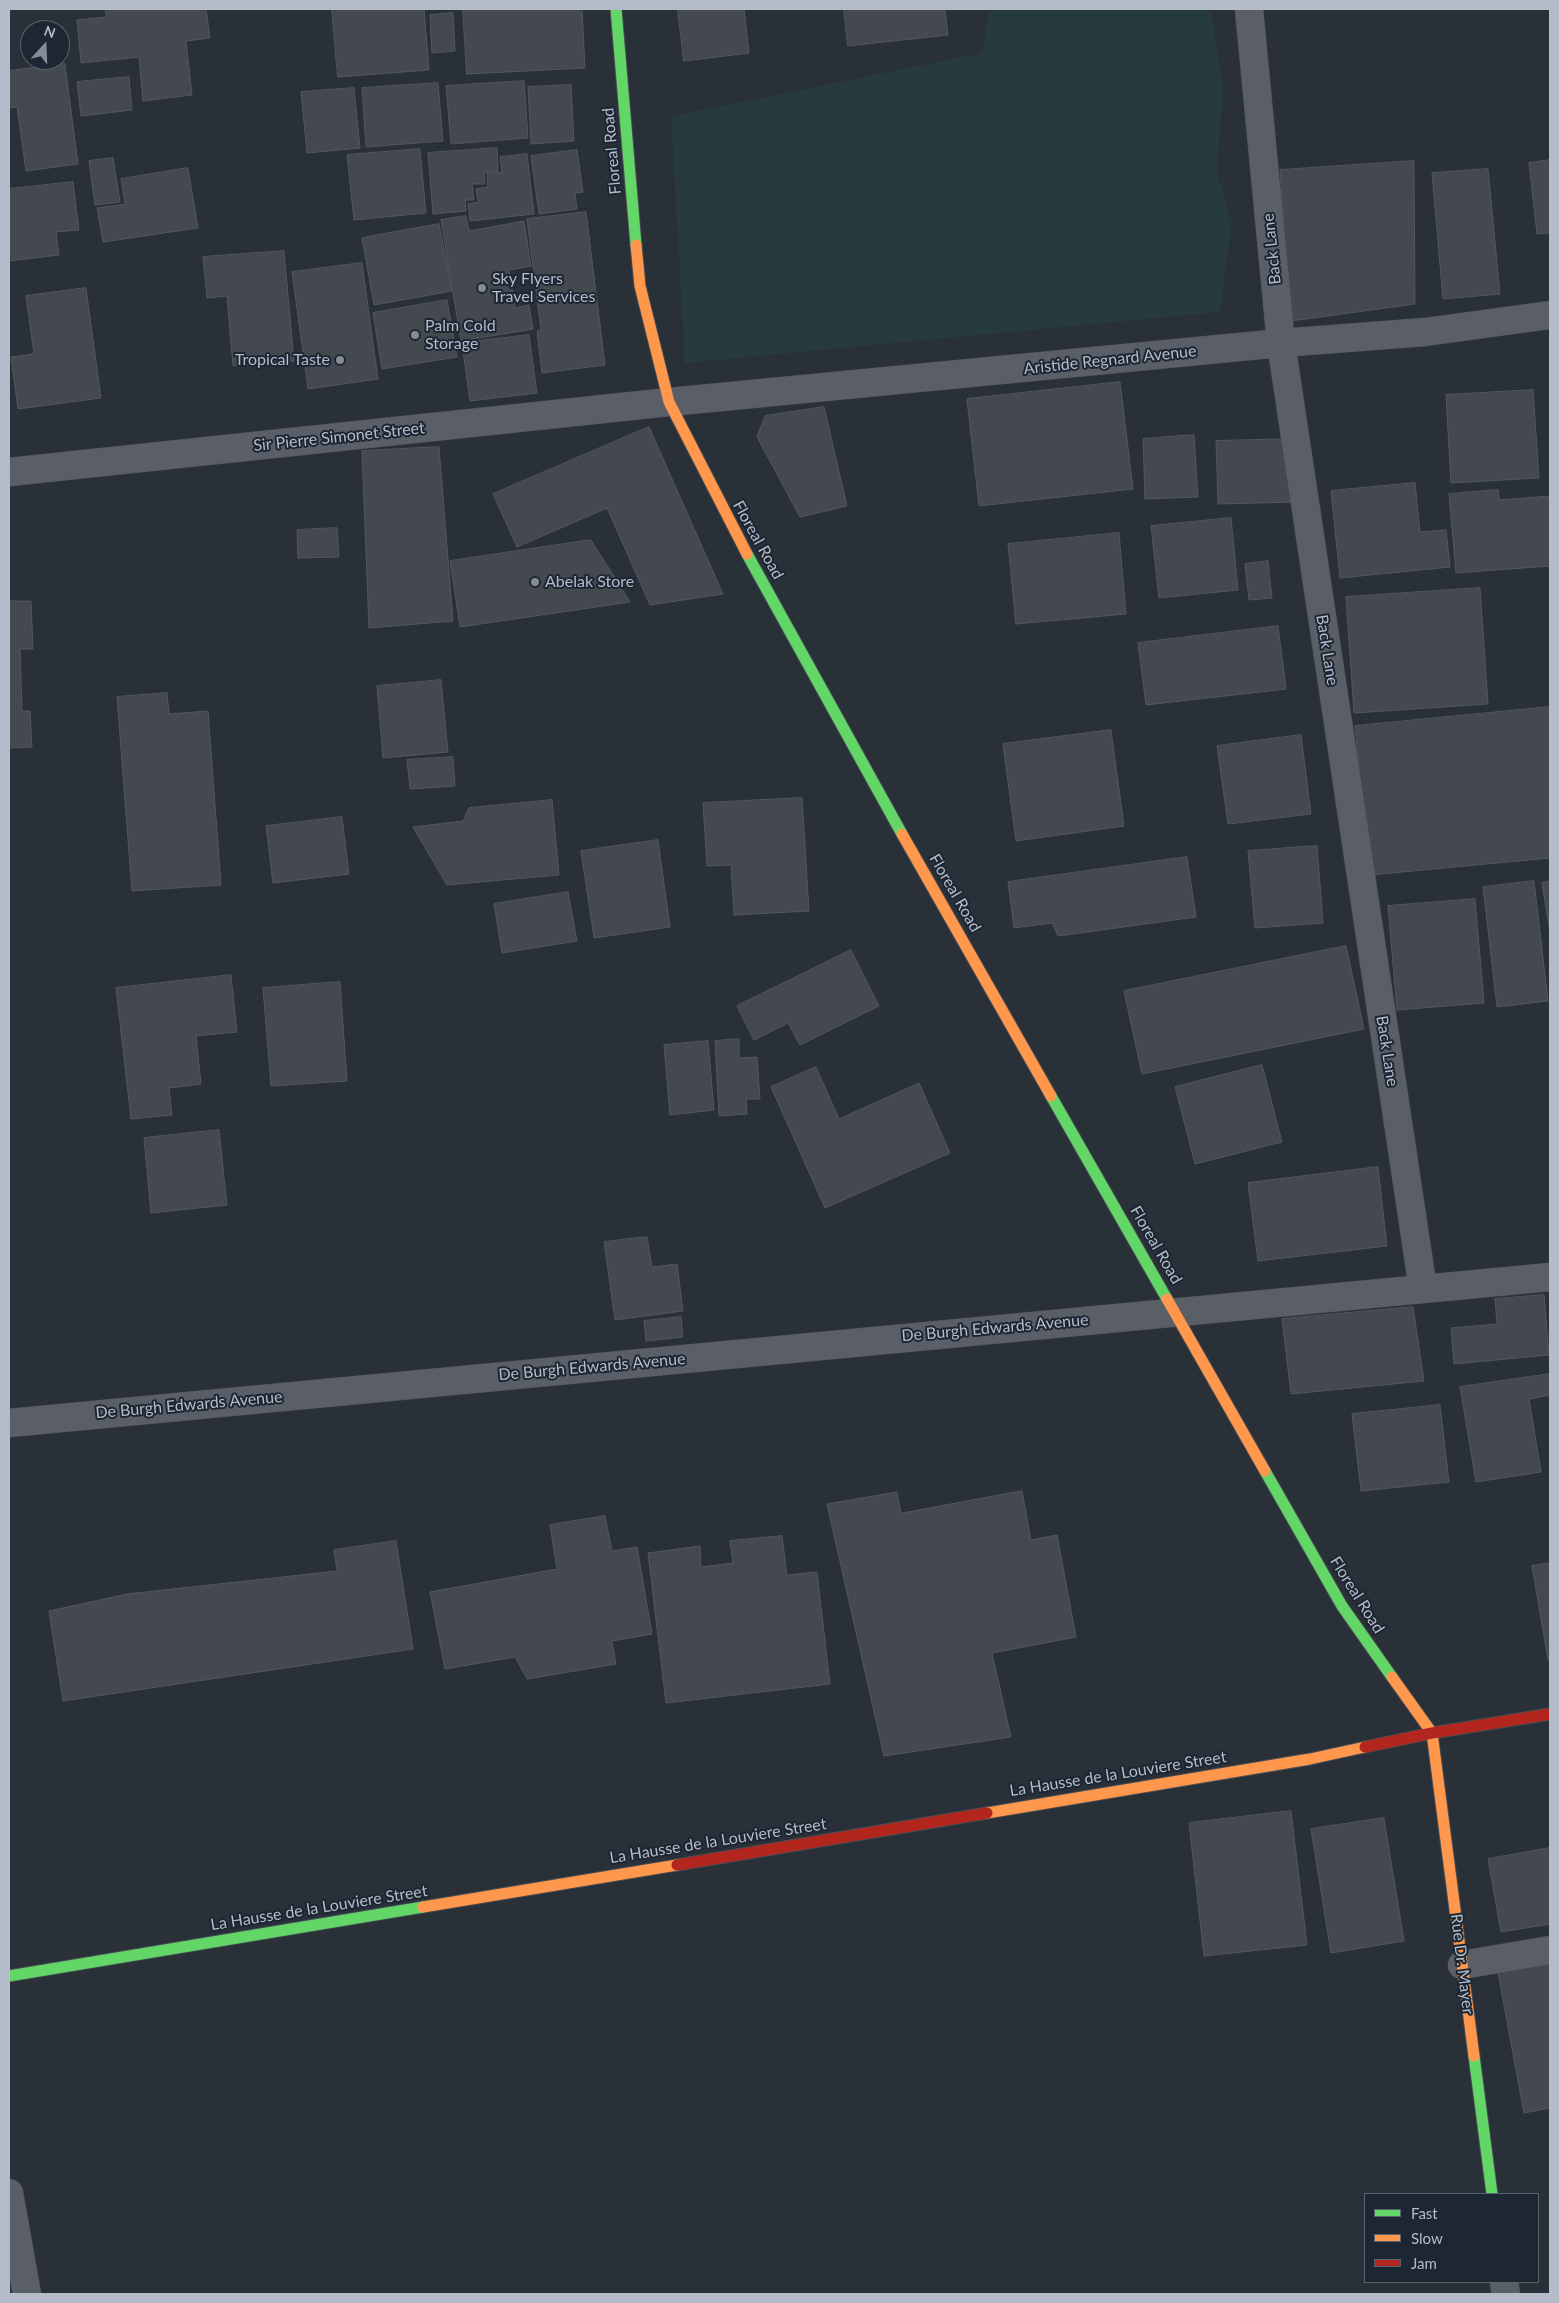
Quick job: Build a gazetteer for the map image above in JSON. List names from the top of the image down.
{
  "streets": {
    "main road": ["Floreal Road", "La Hausse de la Louviere Street", "Rue Dr. Mayer"],
    "street": [
      "Back Lane",
      "Aristide Regnard Avenue",
      "Sir Pierre Simonet Street",
      "De Burgh Edwards Avenue"
    ]
  },
  "crossings": [
    ["Floreal Road", "Aristide Regnard Avenue"],
    ["Floreal Road", "Sir Pierre Simonet Street"],
    ["Floreal Road", "De Burgh Edwards Avenue"],
    ["Floreal Road", "La Hausse de la Louviere Street"],
    ["Floreal Road", "Rue Dr. Mayer"],
    ["Back Lane", "Aristide Regnard Avenue"],
    ["Back Lane", "De Burgh Edwards Avenue"],
    ["Aristide Regnard Avenue", "Sir Pierre Simonet Street"],
    ["La Hausse de la Louviere Street", "Rue Dr. Mayer"]
  ],
  "places": [
    "Sky Flyers Travel Services",
    "Palm Cold Storage",
    "Tropical Taste",
    "Abelak Store"
  ],
  "legend": ["Fast", "Slow", "Jam"],
  "north": "top"
}
